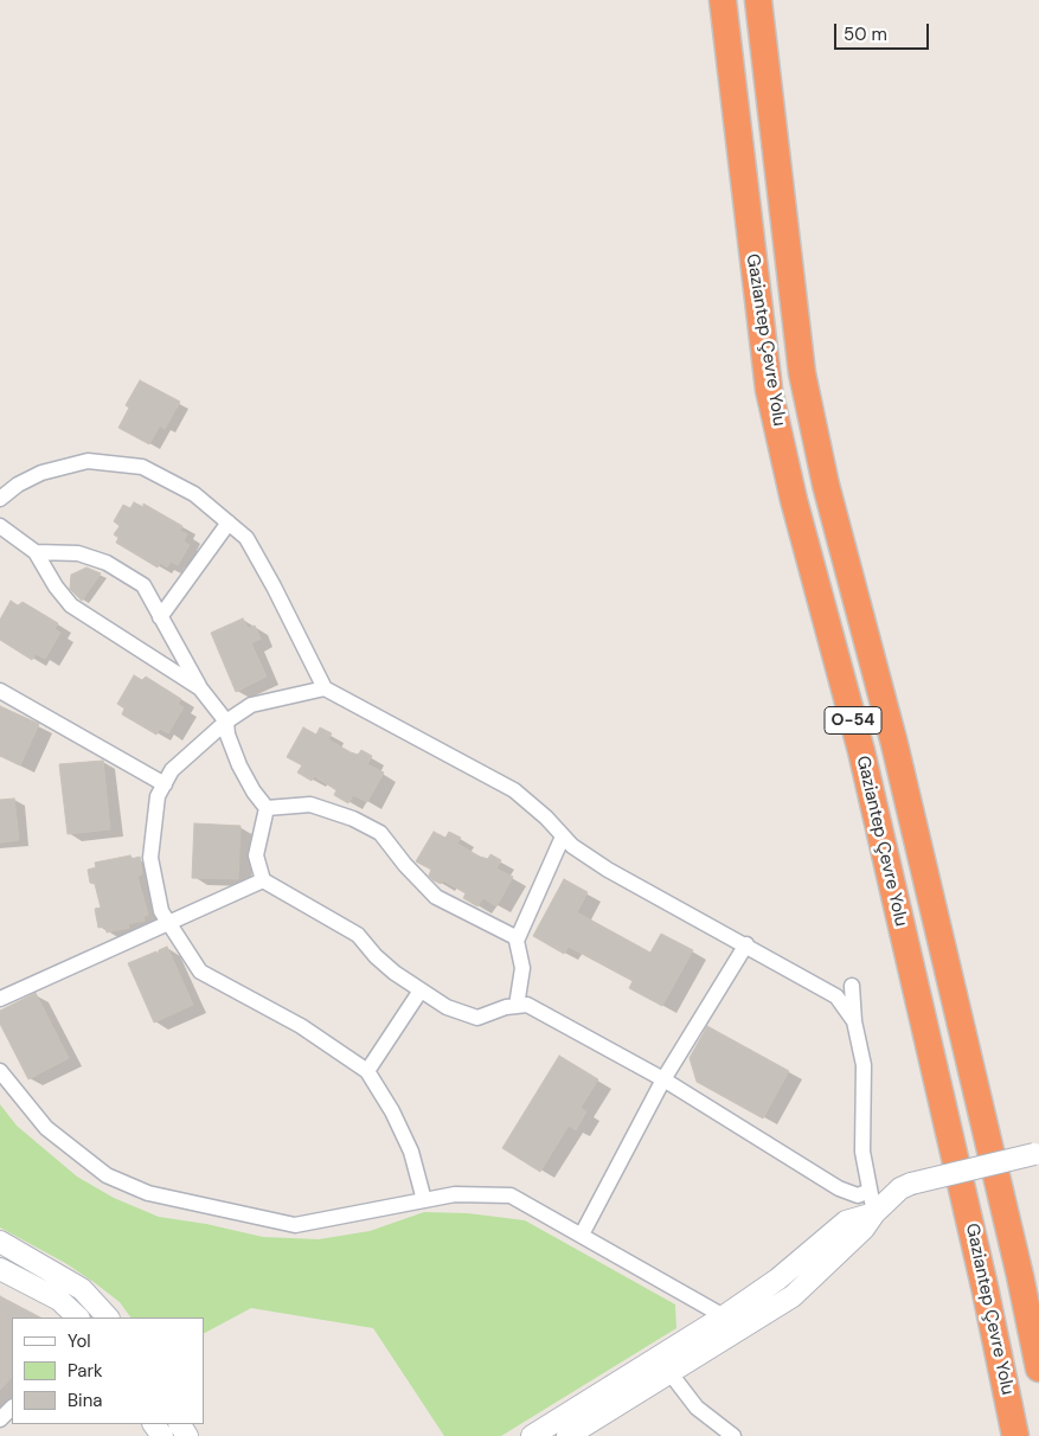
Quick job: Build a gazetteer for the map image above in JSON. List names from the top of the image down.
{
  "streets": {
    "highway": ["Gaziantep Çevre Yolu", "O-54"]
  },
  "legend": ["Yol", "Park", "Bina"],
  "scale_bar": "50 m"
}
